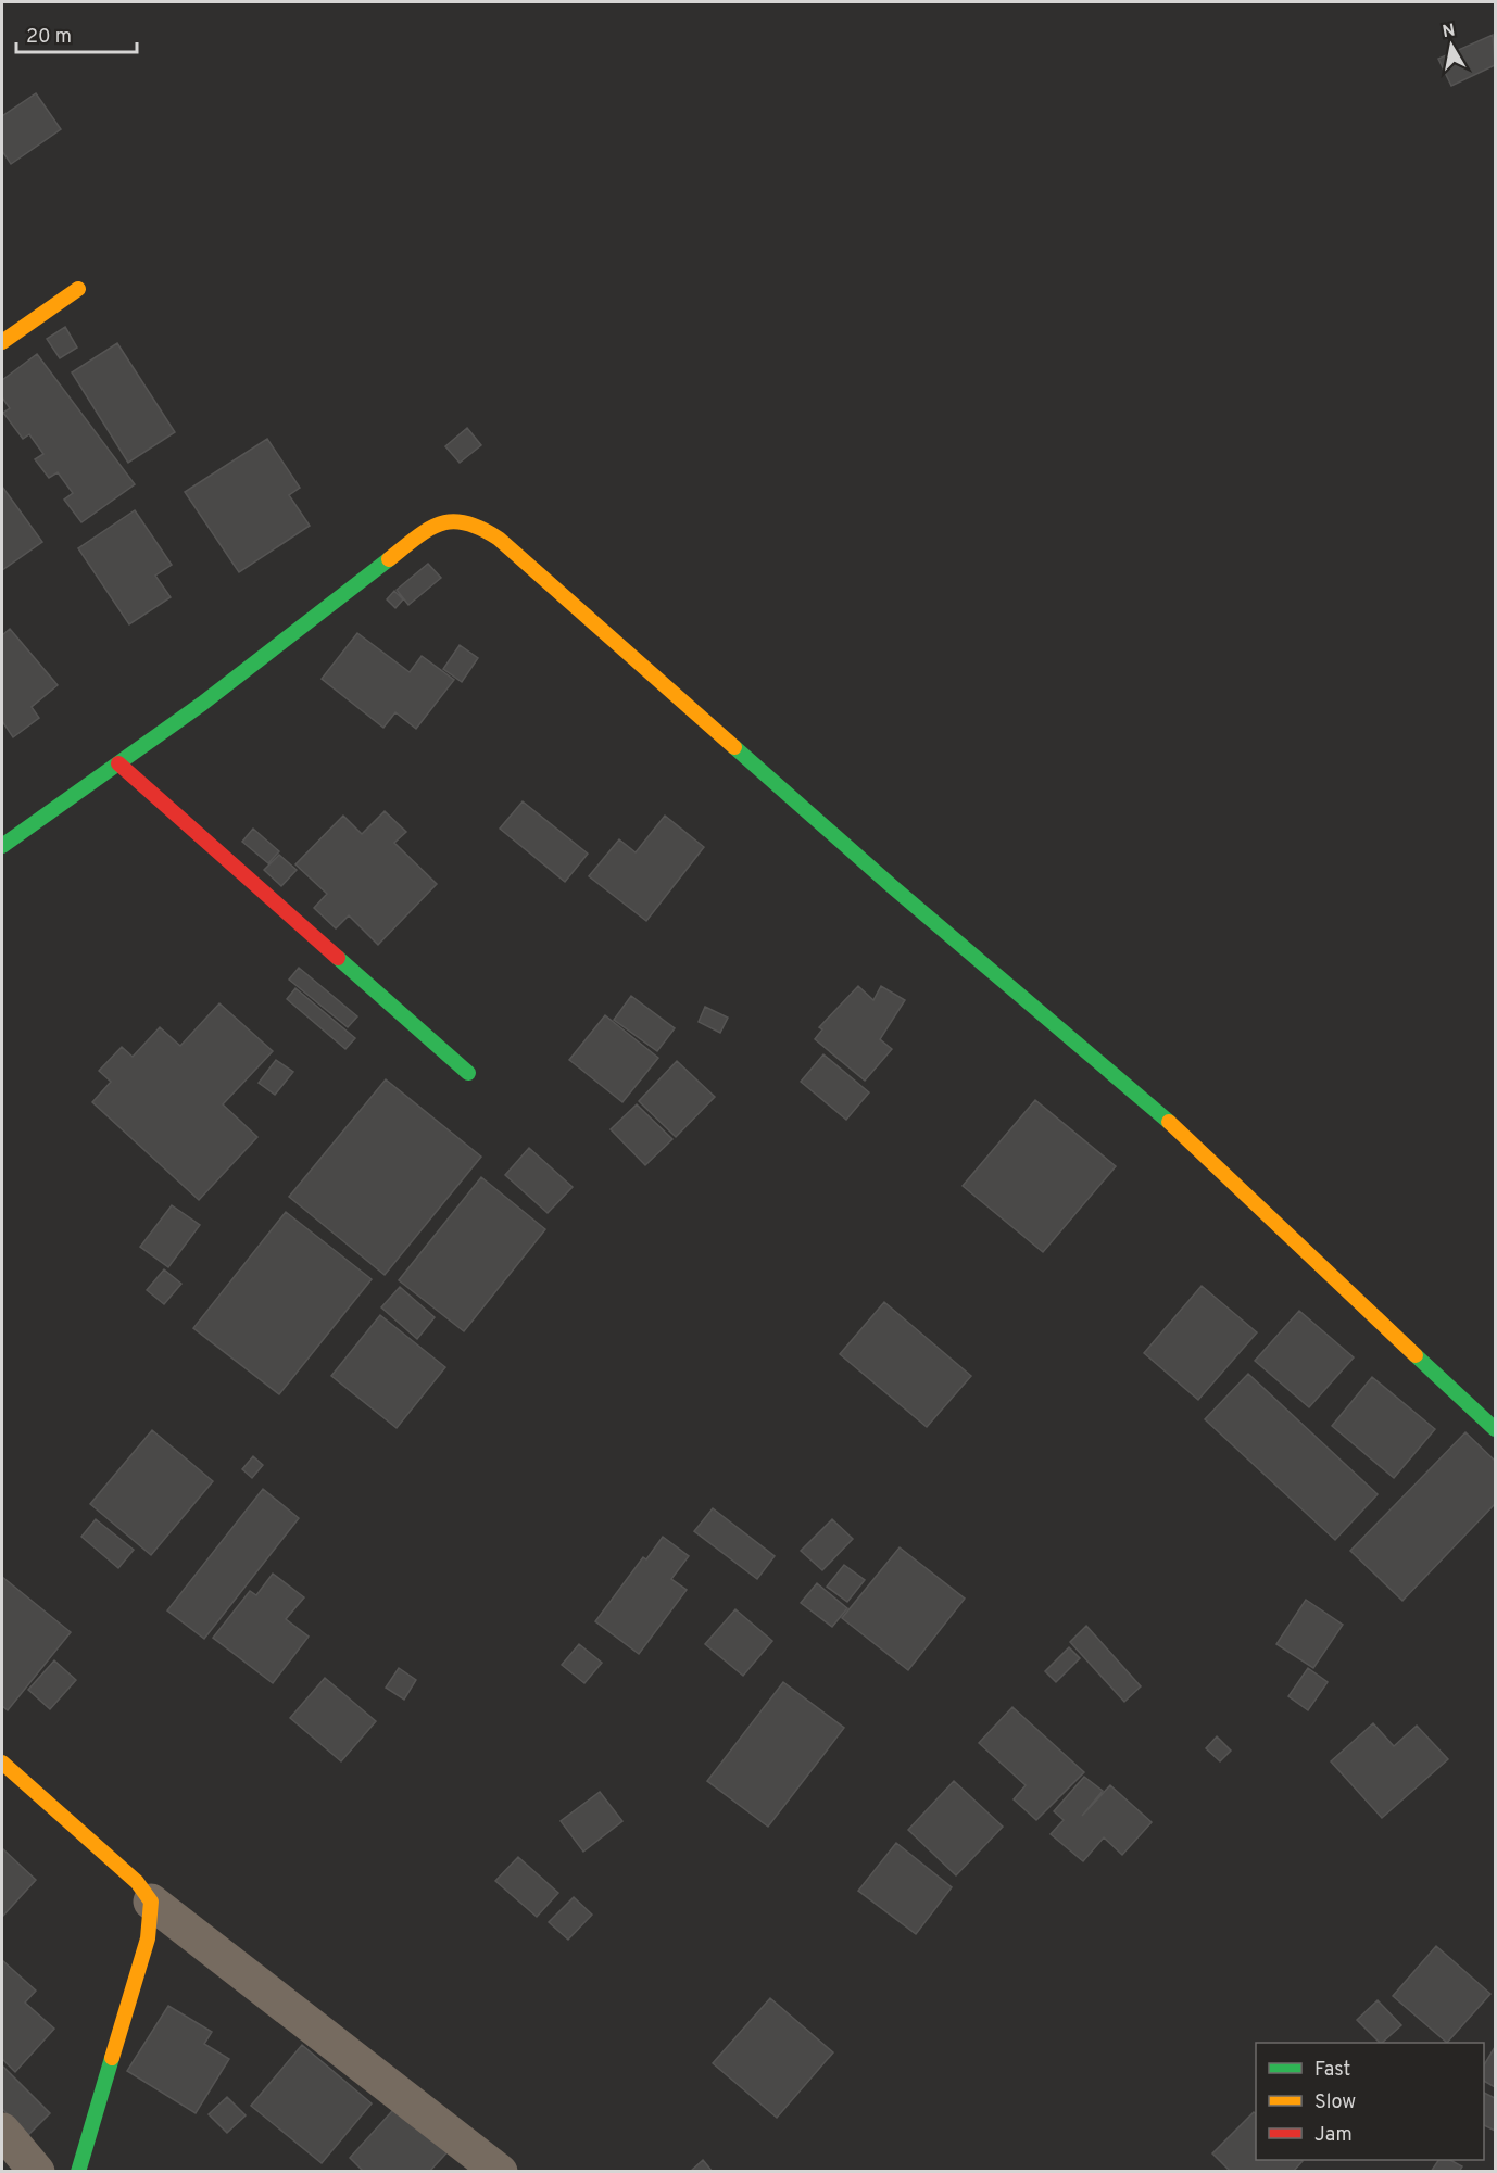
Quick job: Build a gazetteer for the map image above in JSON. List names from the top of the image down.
{
  "legend": ["Fast", "Slow", "Jam"],
  "scale_bar": "20 m",
  "north": "top"
}
